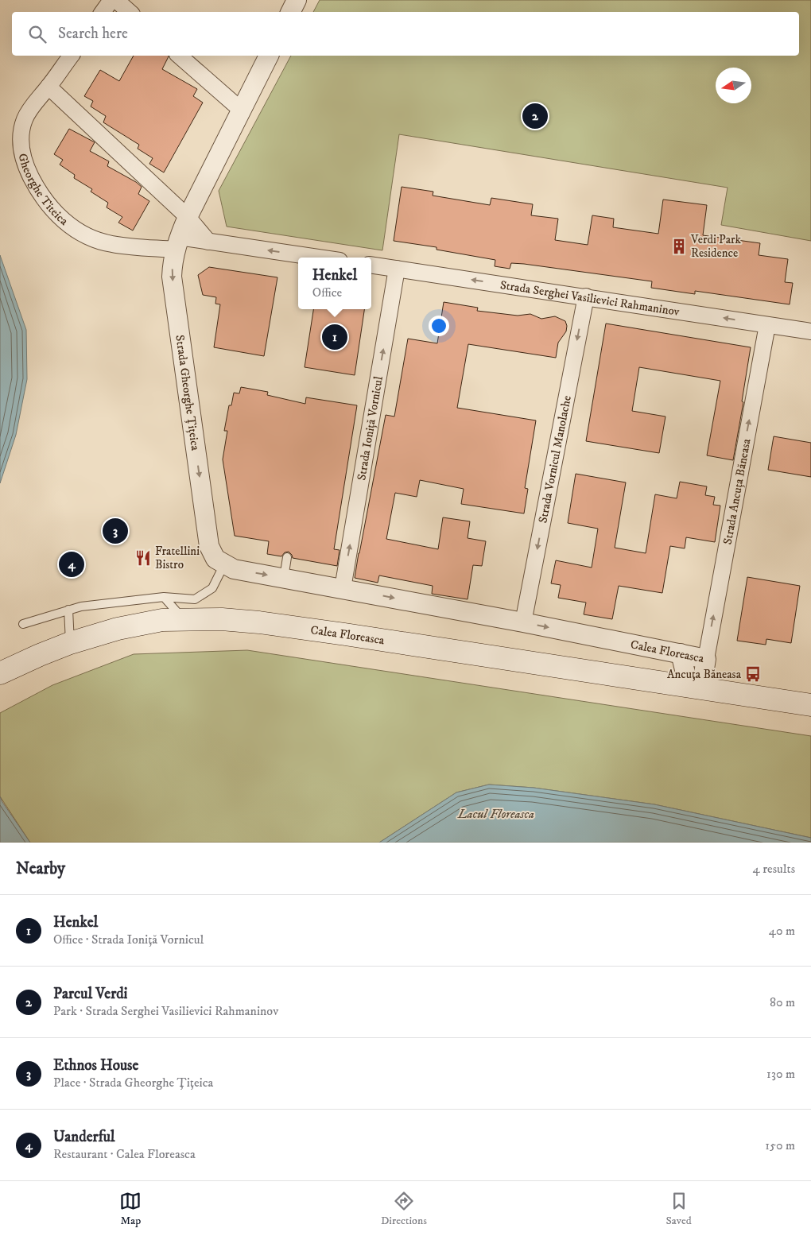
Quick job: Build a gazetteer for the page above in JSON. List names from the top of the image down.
{
  "streets": {
    "main road": ["Calea Floreasca"],
    "street": [
      "Gheorghe Titeica",
      "Strada Serghei Vasilievici Rahmaninov",
      "Strada Gheorghe Țițeica",
      "Strada Ioniță Vornicul",
      "Strada Vornicul Manolache",
      "Strada Ancuța Băneasa"
    ]
  },
  "crossings": [
    ["Gheorghe Titeica", "Strada Gheorghe Țițeica"],
    ["Strada Serghei Vasilievici Rahmaninov", "Strada Ioniță Vornicul"],
    ["Strada Serghei Vasilievici Rahmaninov", "Strada Vornicul Manolache"],
    ["Strada Serghei Vasilievici Rahmaninov", "Strada Ancuța Băneasa"],
    ["Strada Gheorghe Țițeica", "Calea Floreasca"],
    ["Strada Ioniță Vornicul", "Calea Floreasca"],
    ["Strada Vornicul Manolache", "Calea Floreasca"],
    ["Strada Ancuța Băneasa", "Calea Floreasca"]
  ],
  "one_way": [
    "Strada Serghei Vasilievici Rahmaninov",
    "Strada Gheorghe Țițeica",
    "Strada Ioniță Vornicul",
    "Strada Vornicul Manolache",
    "Strada Ancuța Băneasa"
  ],
  "water": ["Lacul Floreasca"],
  "places": {
    "building": ["Verdi Park Residence"],
    "restaurant": ["Fratellini Bistro"],
    "bus stop": ["Ancuța Băneasa"]
  },
  "north": "left",
  "page": {
    "search": "Search here",
    "pins": [
      "2",
      "1",
      "3",
      "4"
    ],
    "popup": ["Henkel", "Office"],
    "heading": ["Nearby", "4 results"],
    "list": [
      {
        "mark": "1",
        "name": "Henkel",
        "note": "Office · Strada Ioniță Vornicul",
        "value": "40 m"
      },
      {
        "mark": "2",
        "name": "Parcul Verdi",
        "note": "Park · Strada Serghei Vasilievici Rahmaninov",
        "value": "80 m"
      },
      {
        "mark": "3",
        "name": "Ethnos House",
        "note": "Place · Strada Gheorghe Țițeica",
        "value": "130 m"
      },
      {
        "mark": "4",
        "name": "Uanderful",
        "note": "Restaurant · Calea Floreasca",
        "value": "150 m"
      }
    ],
    "nav": ["Map", "Directions", "Saved"]
  }
}
